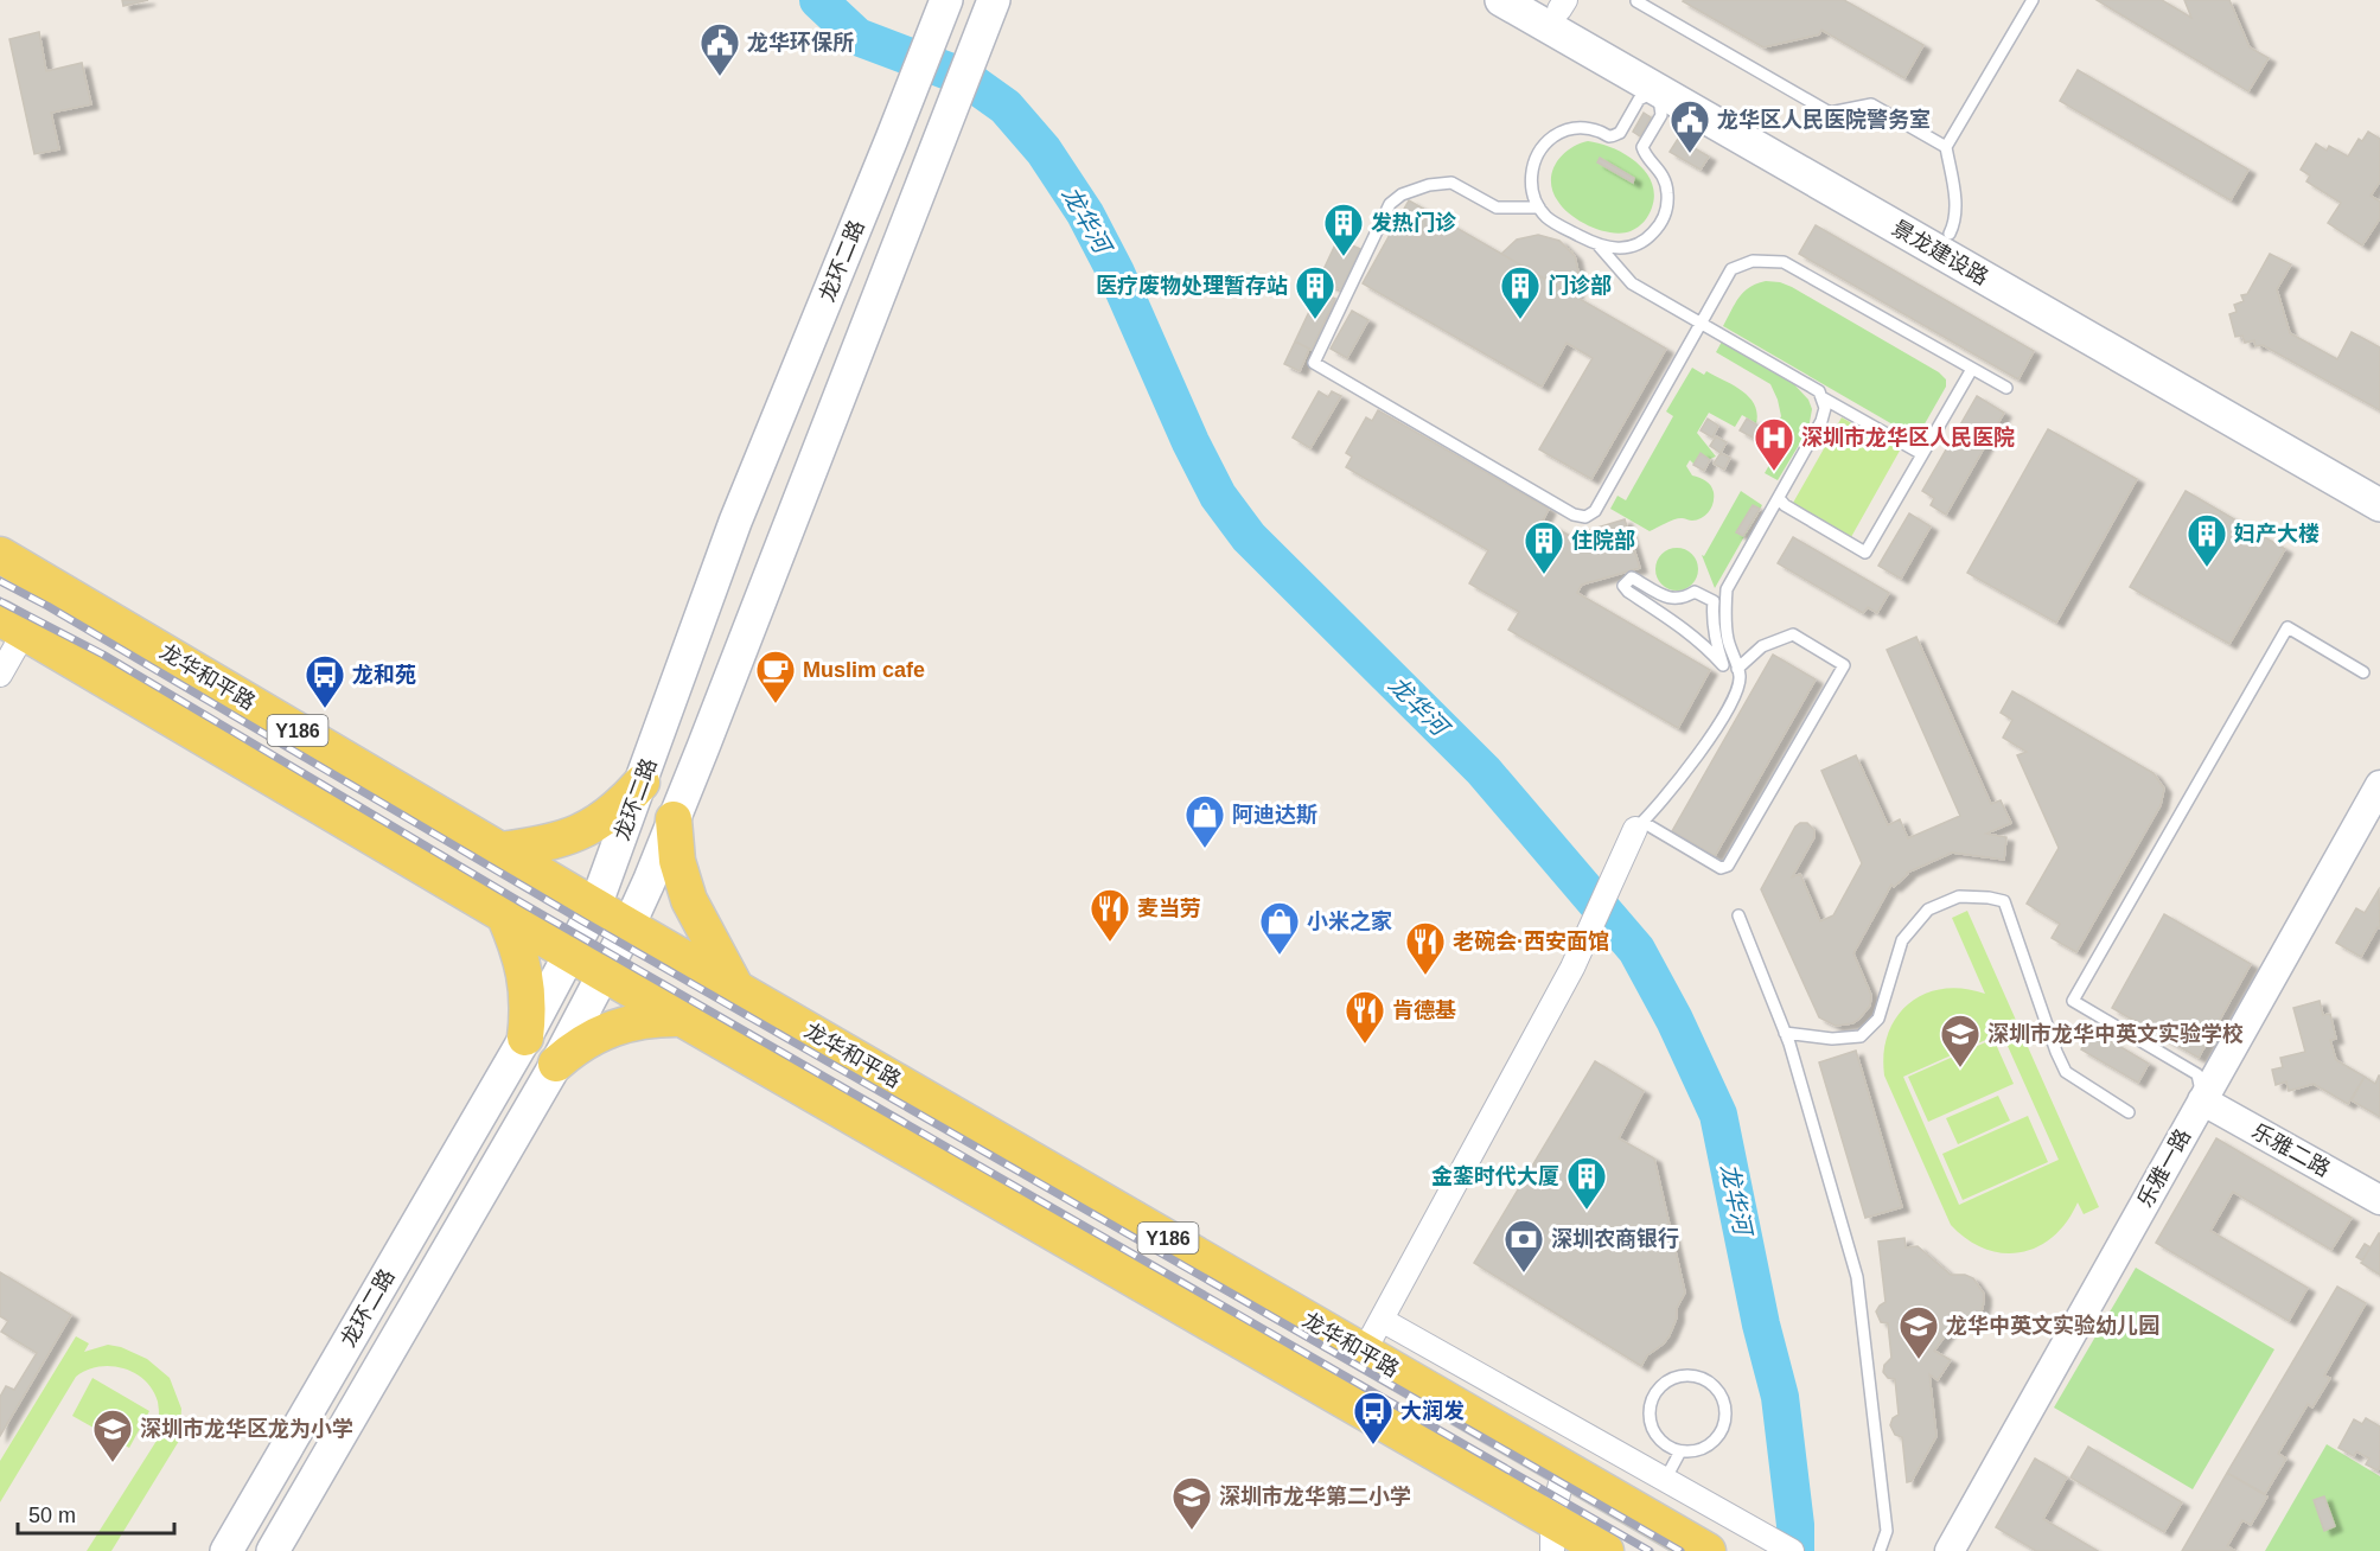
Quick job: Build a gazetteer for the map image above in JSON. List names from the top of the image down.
{
  "streets": {
    "main road": [
      "景龙建设路",
      "龙环二路",
      "龙华和平路",
      "Y186"
    ],
    "street": ["乐雅二路", "乐雅一路"]
  },
  "crossings": [
    ["龙环二路", "龙华和平路"],
    ["龙环二路", "Y186"],
    ["乐雅二路", "乐雅一路"]
  ],
  "water": ["龙华河"],
  "places": {
    "public building": ["龙华环保所", "龙华区人民医院警务室"],
    "building": [
      "发热门诊",
      "医疗废物处理暂存站",
      "门诊部",
      "妇产大楼",
      "住院部",
      "金銮时代大厦"
    ],
    "hospital": ["深圳市龙华区人民医院"],
    "cafe": ["Muslim cafe"],
    "bus stop": ["龙和苑", "大润发"],
    "shop": ["阿迪达斯", "小米之家"],
    "restaurant": ["麦当劳", "老碗会·西安面馆", "肯德基"],
    "school or university": [
      "深圳市龙华中英文实验学校",
      "龙华中英文实验幼儿园",
      "深圳市龙华区龙为小学",
      "深圳市龙华第二小学"
    ],
    "bank": ["深圳农商银行"]
  },
  "scale_bar": "50 m"
}
